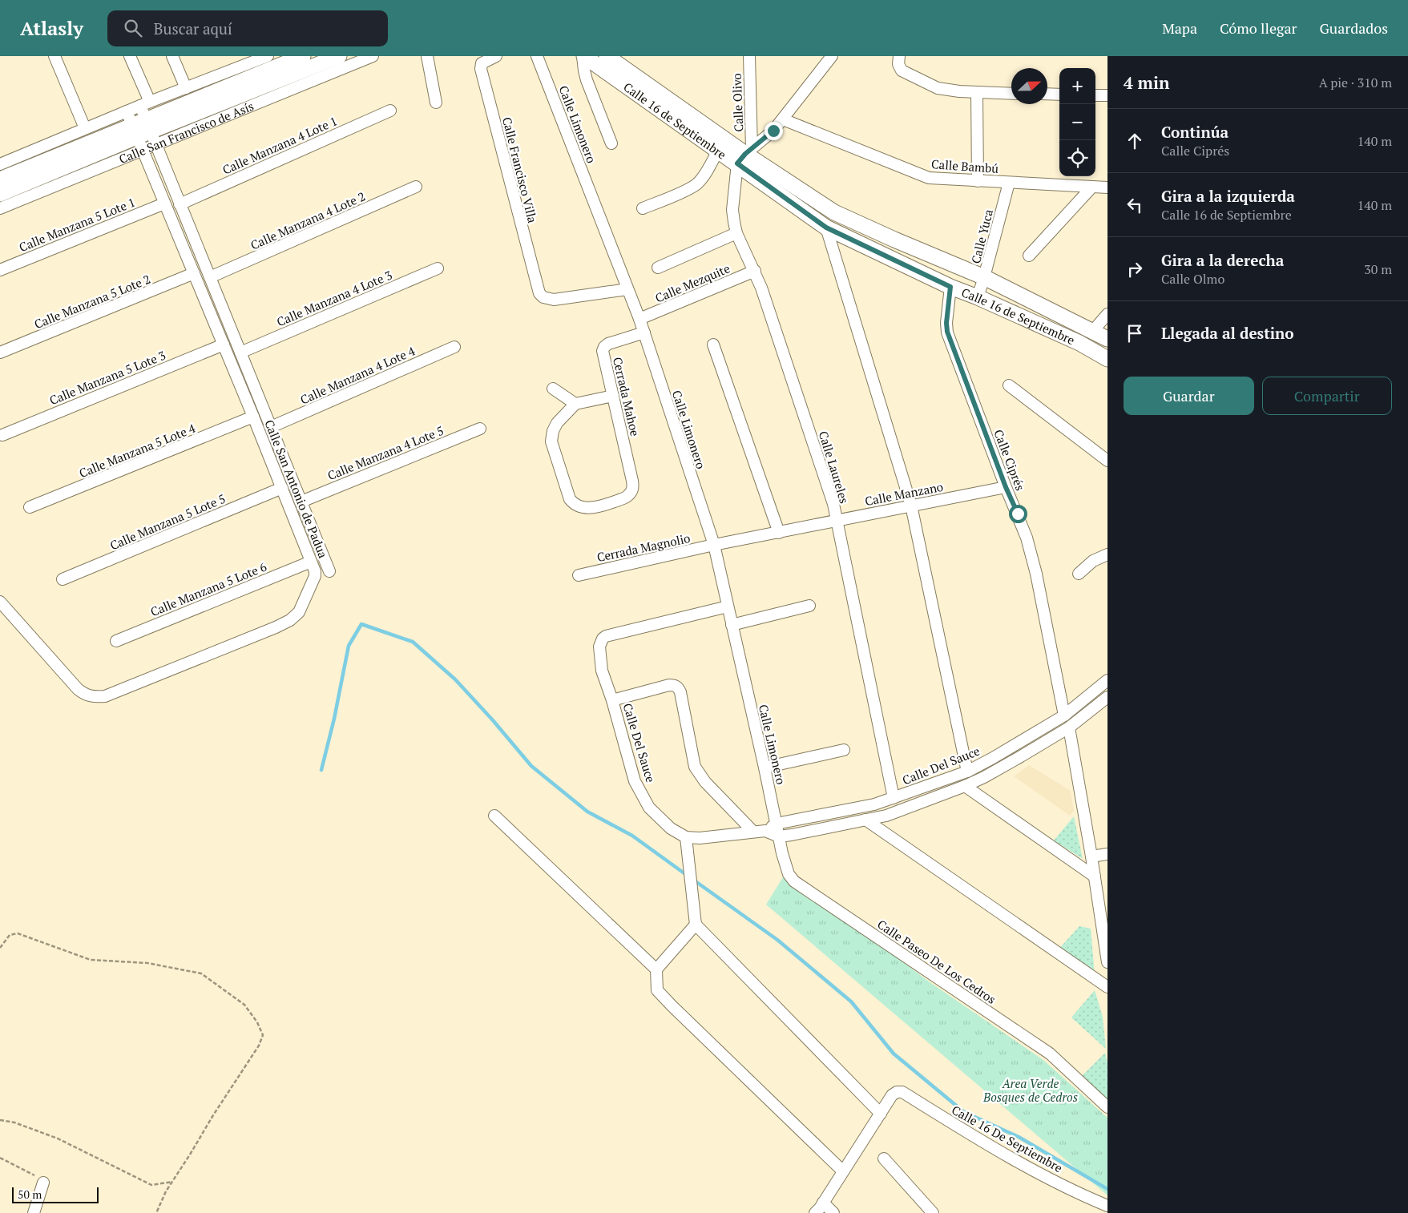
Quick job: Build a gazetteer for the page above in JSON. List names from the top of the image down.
{
  "streets": {
    "main road": ["Calle 16 de Septiembre", "Calle San Francisco de Asís"],
    "street": [
      "Calle Olivo",
      "Calle Limonero",
      "Calle Manzana 4 Lote 1",
      "Calle Bambú",
      "Calle Francisco Villa",
      "Calle Manzana 4 Lote 2",
      "Calle Manzana 5 Lote 1",
      "Calle Yuca",
      "Calle Mezquite",
      "Calle Manzana 4 Lote 3",
      "Calle Manzana 5 Lote 2",
      "Calle Manzana 4 Lote 4",
      "Calle Manzana 5 Lote 3",
      "Cerrada Mahoe",
      "Calle Manzana 5 Lote 4",
      "Calle Manzana 4 Lote 5",
      "Calle Ciprés",
      "Calle Laureles",
      "Calle San Antonio de Padua",
      "Calle Manzano",
      "Calle Manzana 5 Lote 5",
      "Cerrada Magnolio",
      "Calle Manzana 5 Lote 6",
      "Calle Del Sauce",
      "Calle Paseo De Los Cedros",
      "Calle 16 De Septiembre"
    ]
  },
  "crossings": [
    ["Calle Olivo", "Calle 16 de Septiembre"],
    ["Calle Olivo", "Calle Laureles"],
    ["Calle 16 de Septiembre", "Calle Yuca"],
    ["Calle 16 de Septiembre", "Calle Ciprés"],
    ["Calle 16 de Septiembre", "Calle Laureles"],
    ["Calle Limonero", "Calle Francisco Villa"],
    ["Calle Limonero", "Calle Mezquite"],
    ["Calle Limonero", "Cerrada Mahoe"],
    ["Calle Limonero", "Calle Manzano"],
    ["Calle Limonero", "Cerrada Magnolio"],
    ["Calle Limonero", "Calle Del Sauce"],
    ["Calle Limonero", "Calle Paseo De Los Cedros"],
    ["Calle San Francisco de Asís", "Calle San Antonio de Padua"],
    ["Calle Manzana 4 Lote 1", "Calle San Antonio de Padua"],
    ["Calle Bambú", "Calle Yuca"],
    ["Calle Manzana 4 Lote 2", "Calle San Antonio de Padua"],
    ["Calle Manzana 5 Lote 1", "Calle San Antonio de Padua"],
    ["Calle Mezquite", "Calle Laureles"],
    ["Calle Manzana 4 Lote 3", "Calle San Antonio de Padua"],
    ["Calle Manzana 5 Lote 2", "Calle San Antonio de Padua"],
    ["Calle Manzana 4 Lote 4", "Calle San Antonio de Padua"],
    ["Calle Manzana 5 Lote 3", "Calle San Antonio de Padua"],
    ["Calle Manzana 5 Lote 4", "Calle San Antonio de Padua"],
    ["Calle Manzana 4 Lote 5", "Calle San Antonio de Padua"],
    ["Calle Ciprés", "Calle Manzano"],
    ["Calle Ciprés", "Calle Del Sauce"],
    ["Calle Laureles", "Calle Manzano"],
    ["Calle Laureles", "Calle Del Sauce"],
    ["Calle San Antonio de Padua", "Calle Manzana 5 Lote 5"],
    ["Calle San Antonio de Padua", "Calle Manzana 5 Lote 6"],
    ["Calle Manzano", "Cerrada Magnolio"],
    ["Calle Del Sauce", "Calle Paseo De Los Cedros"]
  ],
  "parks": ["Area Verde Bosques de Cedros"],
  "scale_bar": "50 m",
  "north": "right",
  "page": {
    "header": "Atlasly",
    "search": "Buscar aquí",
    "nav": ["Mapa", "Cómo llegar", "Guardados"],
    "heading": ["4 min", "A pie · 310 m"],
    "map_buttons": ["+", "−"],
    "list": [
      ["Continúa", "Calle Ciprés", "140 m"],
      ["Gira a la izquierda", "Calle 16 de Septiembre", "140 m"],
      ["Gira a la derecha", "Calle Olmo", "30 m"],
      "Llegada al destino"
    ],
    "buttons": ["Guardar", "Compartir"],
    "scale": "50 m"
  }
}
